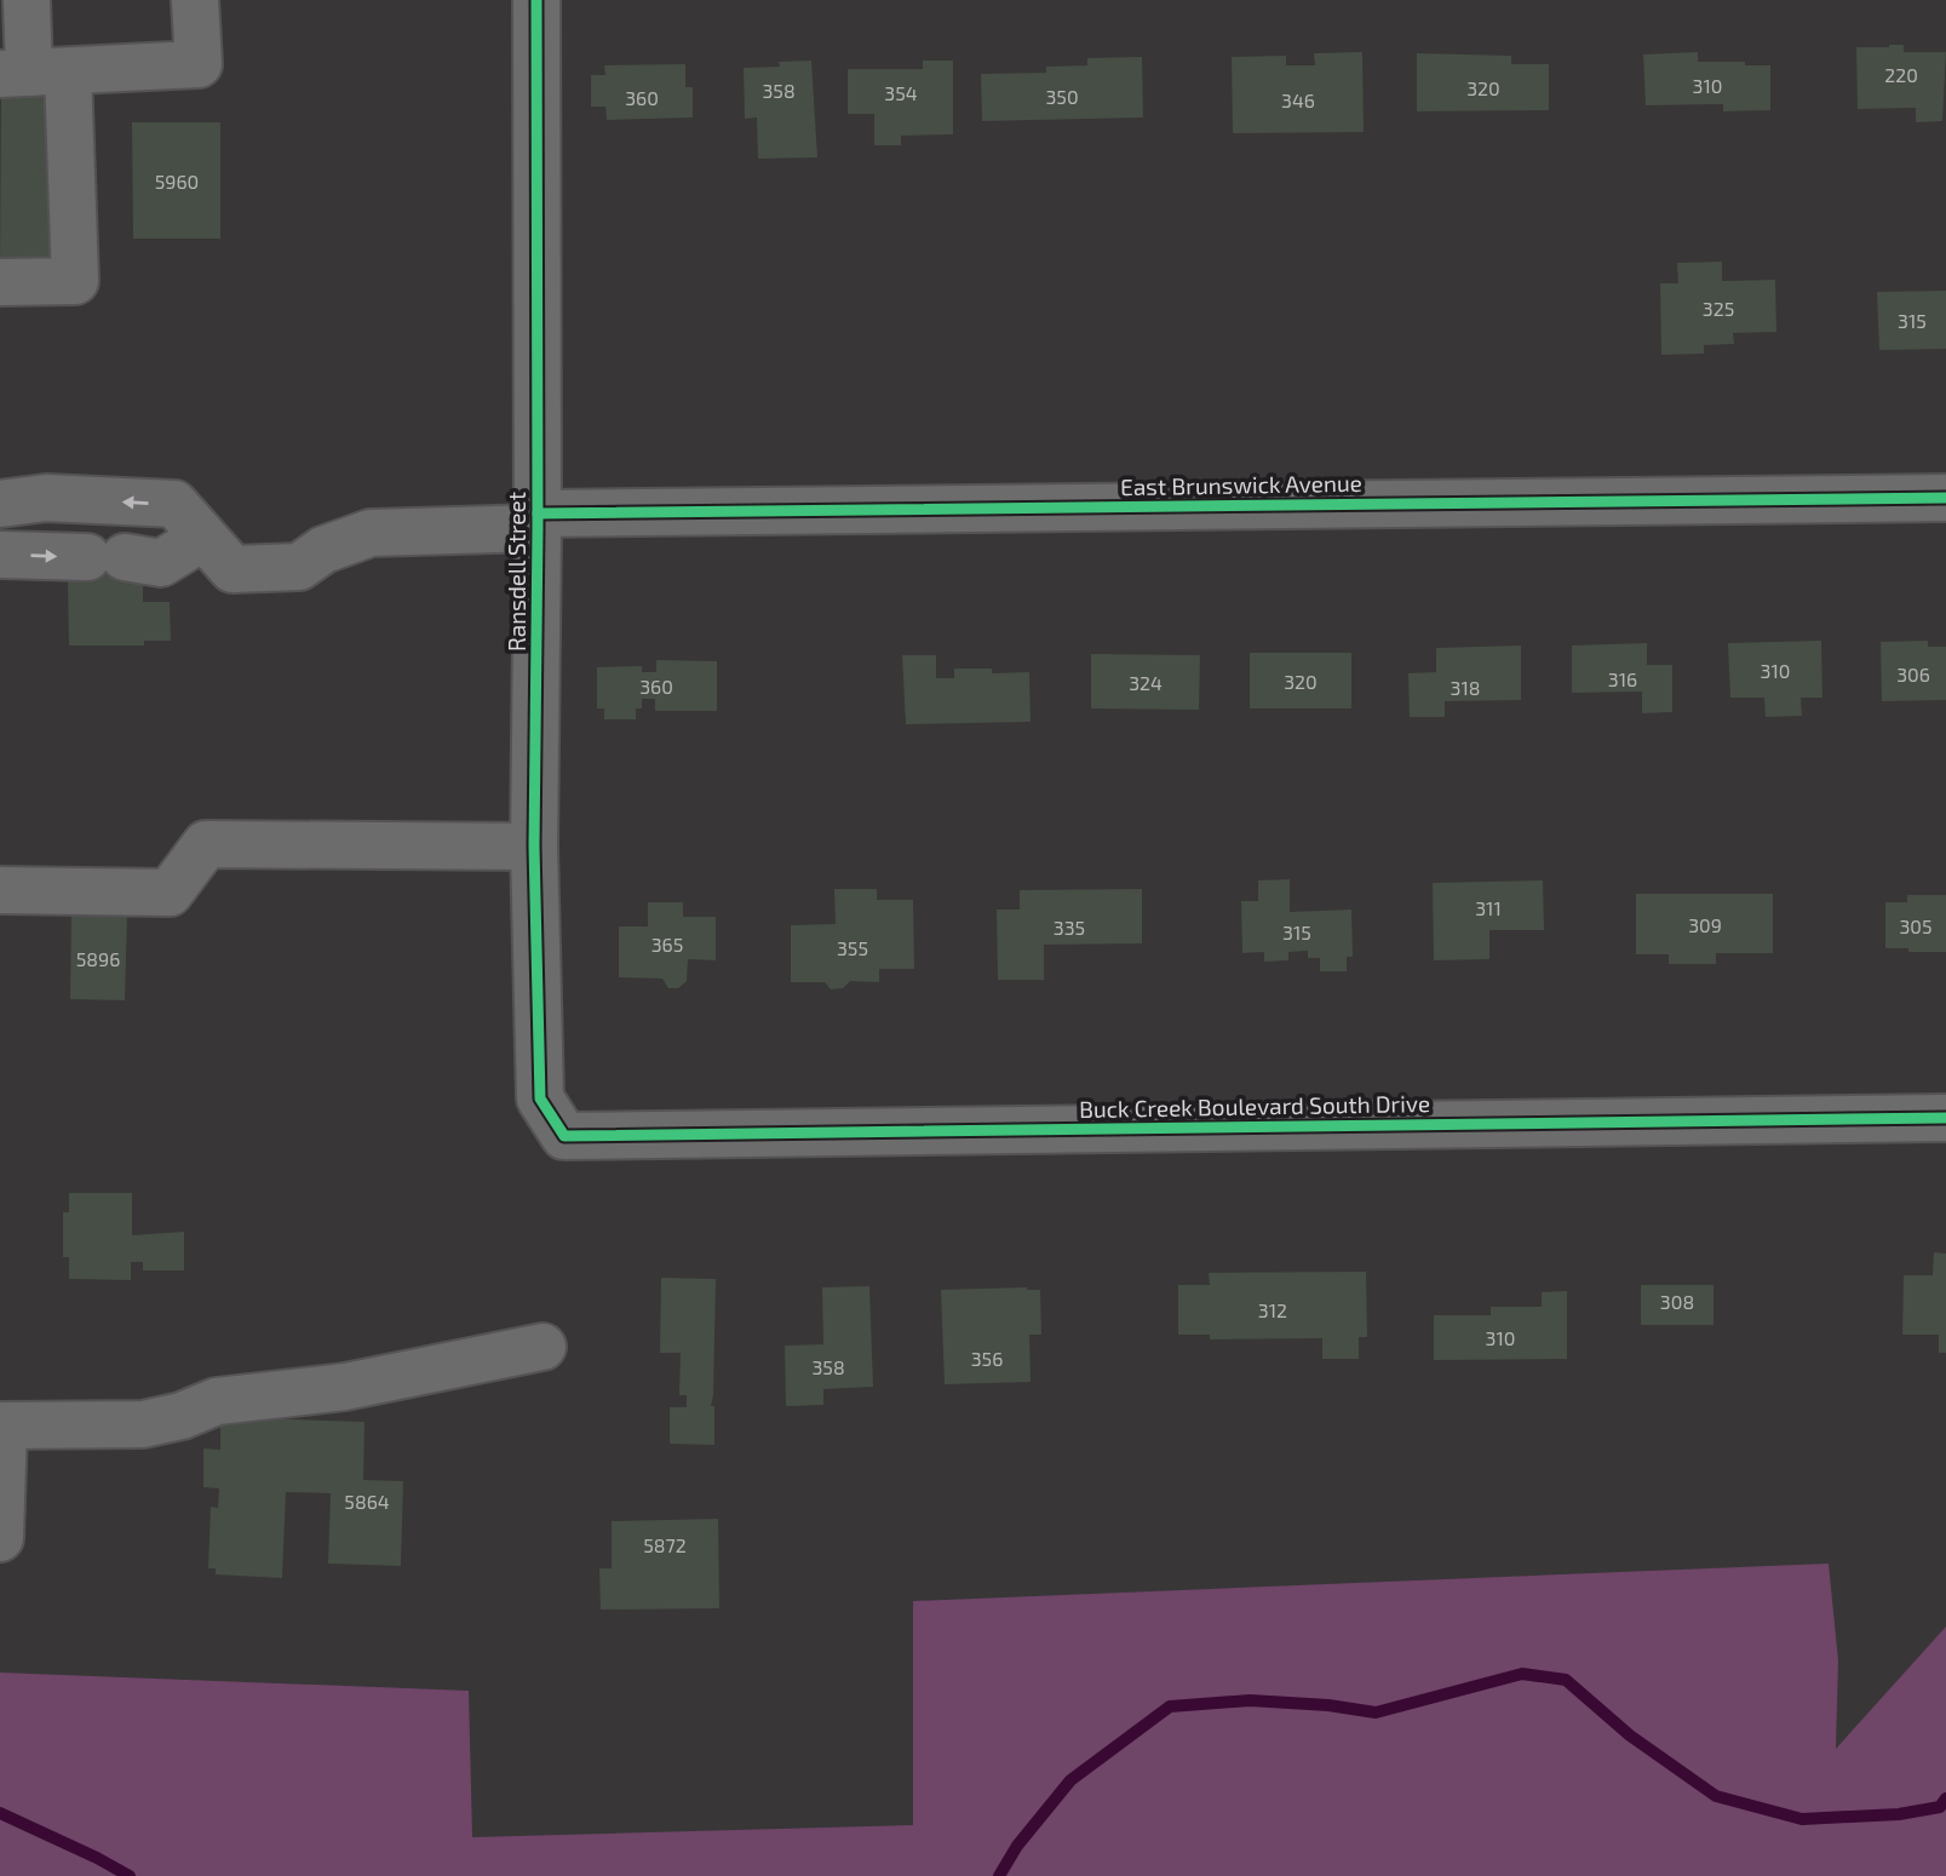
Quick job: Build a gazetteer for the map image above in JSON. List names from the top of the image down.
{
  "streets": {
    "street": ["East Brunswick Avenue", "Ransdell Street", "Buck Creek Boulevard South Drive"]
  },
  "crossings": [
    ["East Brunswick Avenue", "Ransdell Street"],
    ["Ransdell Street", "Buck Creek Boulevard South Drive"]
  ],
  "house_numbers": [
    "220",
    "310",
    "320",
    "358",
    "354",
    "350",
    "360",
    "346",
    "5960",
    "325",
    "315",
    "310",
    "306",
    "316",
    "320",
    "324",
    "360",
    "318",
    "311",
    "309",
    "305",
    "335",
    "315",
    "365",
    "355",
    "5896",
    "308",
    "312",
    "310",
    "356",
    "358",
    "5864",
    "5872"
  ]
}
